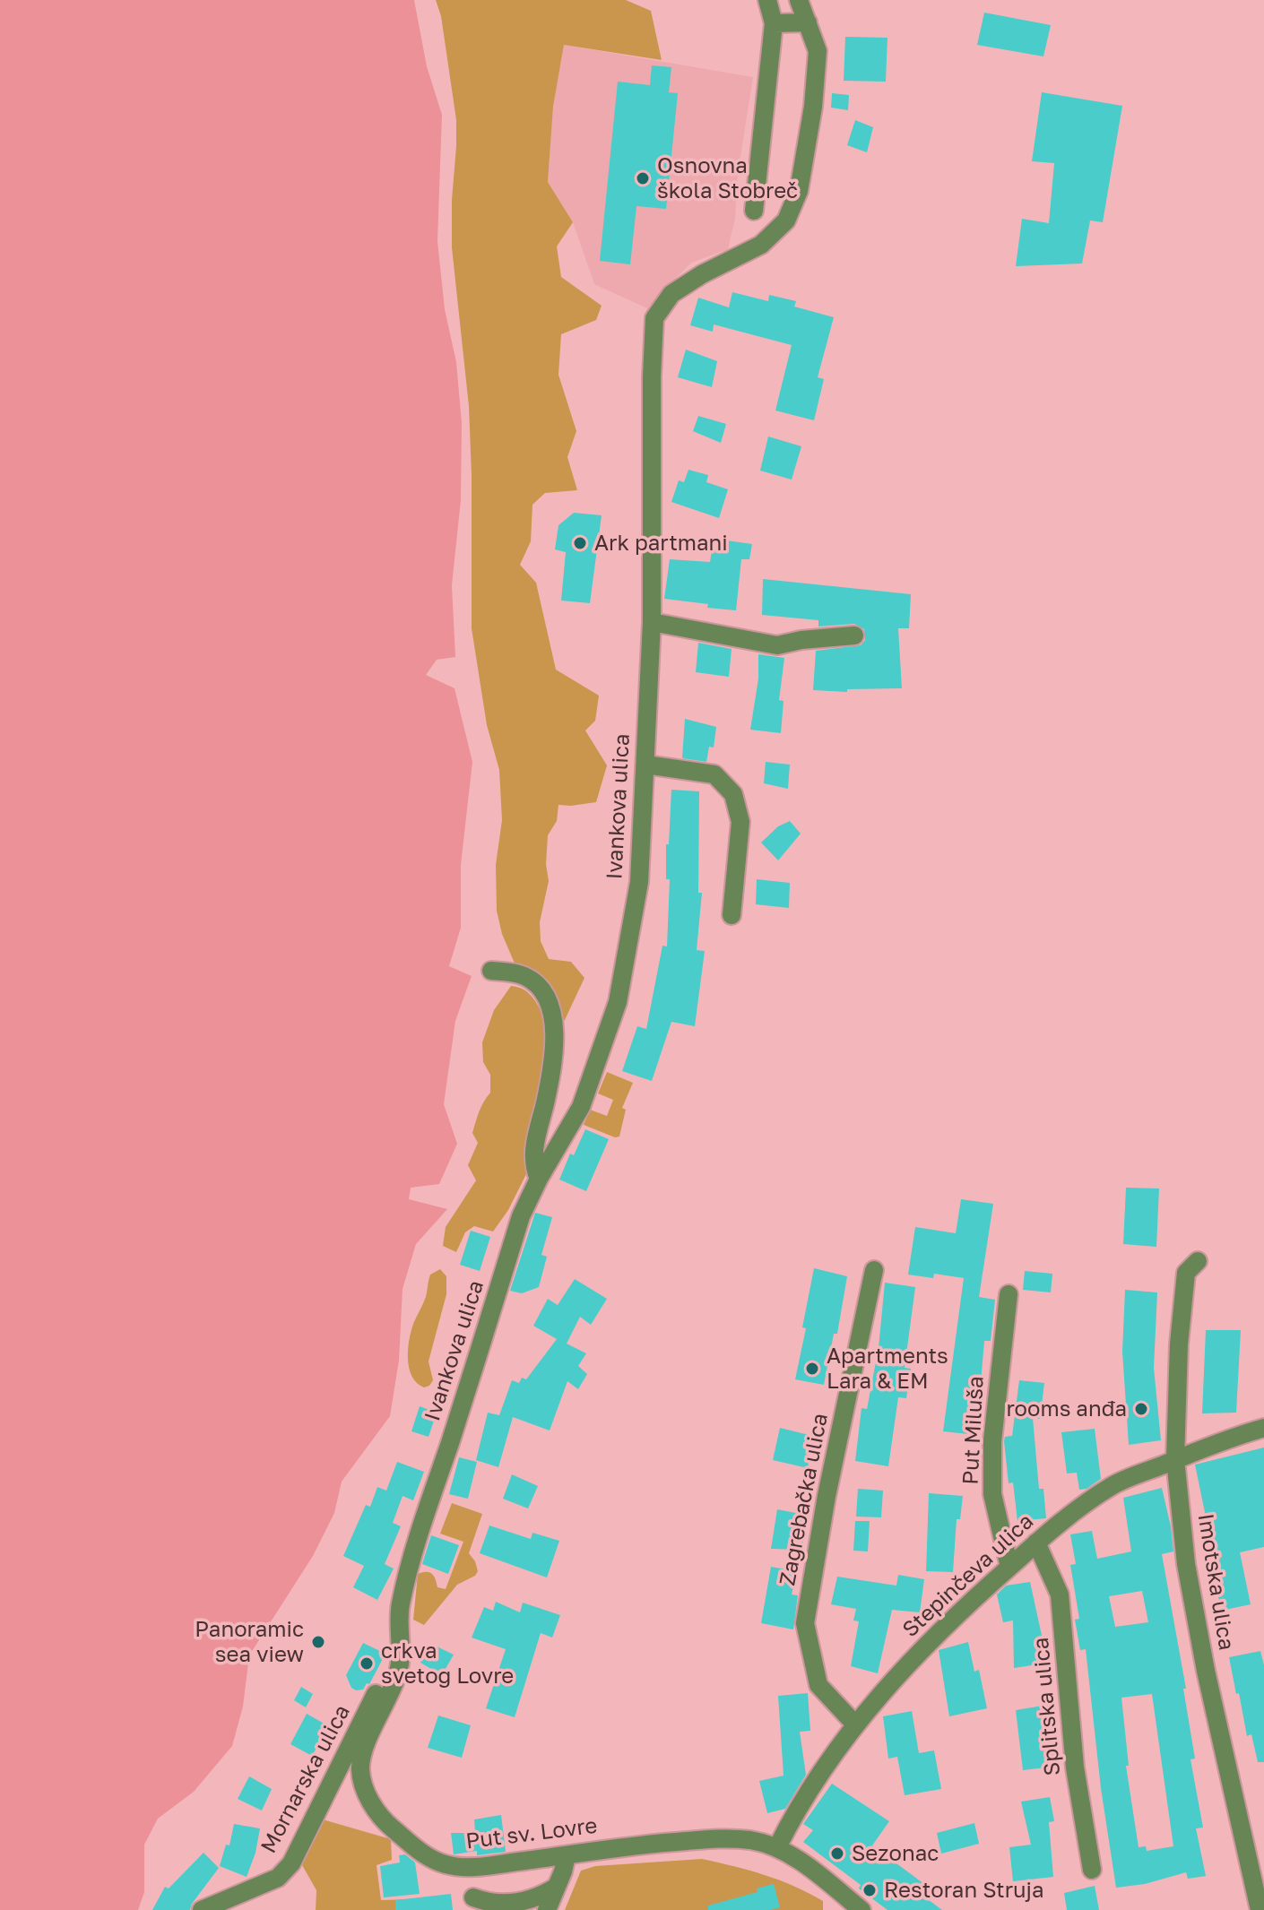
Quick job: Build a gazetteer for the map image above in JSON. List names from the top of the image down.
{
  "streets": {
    "street": [
      "Ivankova ulica",
      "Put Miluša",
      "Zagrebačka ulica",
      "Stepinčeva ulica",
      "Imotska ulica",
      "Splitska ulica",
      "Mornarska ulica",
      "Put sv. Lovre"
    ]
  },
  "crossings": [
    ["Ivankova ulica", "Put sv. Lovre"],
    ["Put Miluša", "Stepinčeva ulica"],
    ["Zagrebačka ulica", "Stepinčeva ulica"],
    ["Stepinčeva ulica", "Imotska ulica"],
    ["Stepinčeva ulica", "Splitska ulica"],
    ["Stepinčeva ulica", "Put sv. Lovre"],
    ["Mornarska ulica", "Put sv. Lovre"]
  ],
  "places": [
    "Osnovna škola Stobreč",
    "Ark partmani",
    "Apartments Lara & EM",
    "rooms anđa",
    "Panoramic sea view",
    "crkva svetog Lovre",
    "Sezonac",
    "Restoran Struja"
  ]
}
